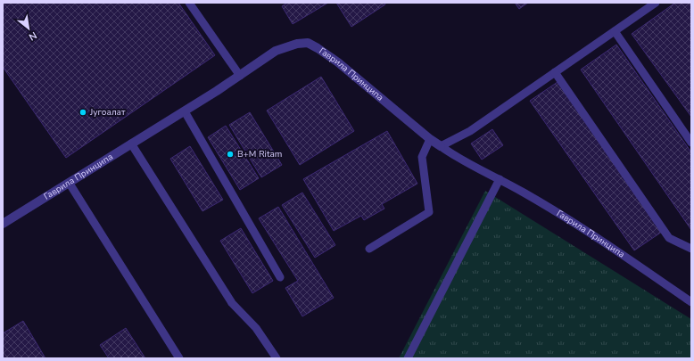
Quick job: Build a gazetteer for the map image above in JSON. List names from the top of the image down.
{
  "streets": {
    "street": ["Гаврила Принципа"]
  },
  "places": ["Југоалат", "B+M Ritam"],
  "north": "bottom right"
}
